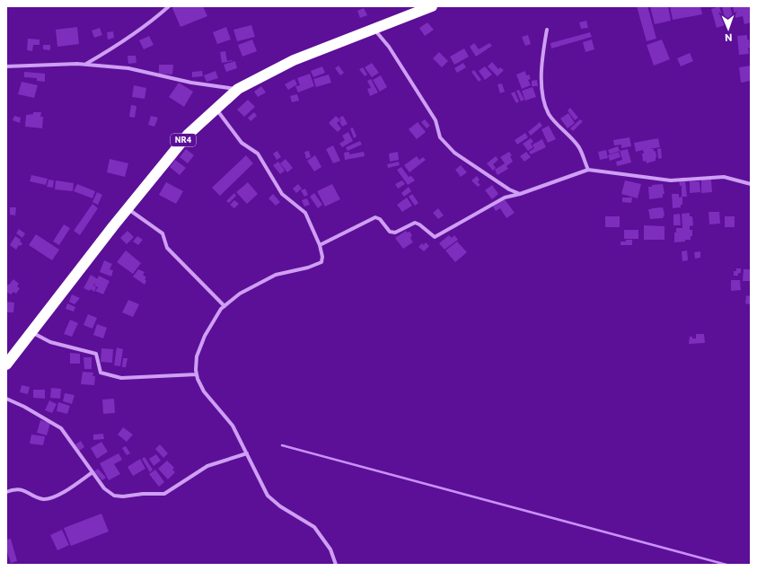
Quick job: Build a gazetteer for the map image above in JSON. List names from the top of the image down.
{
  "streets": {
    "highway": ["NR4"]
  },
  "north": "bottom"
}
